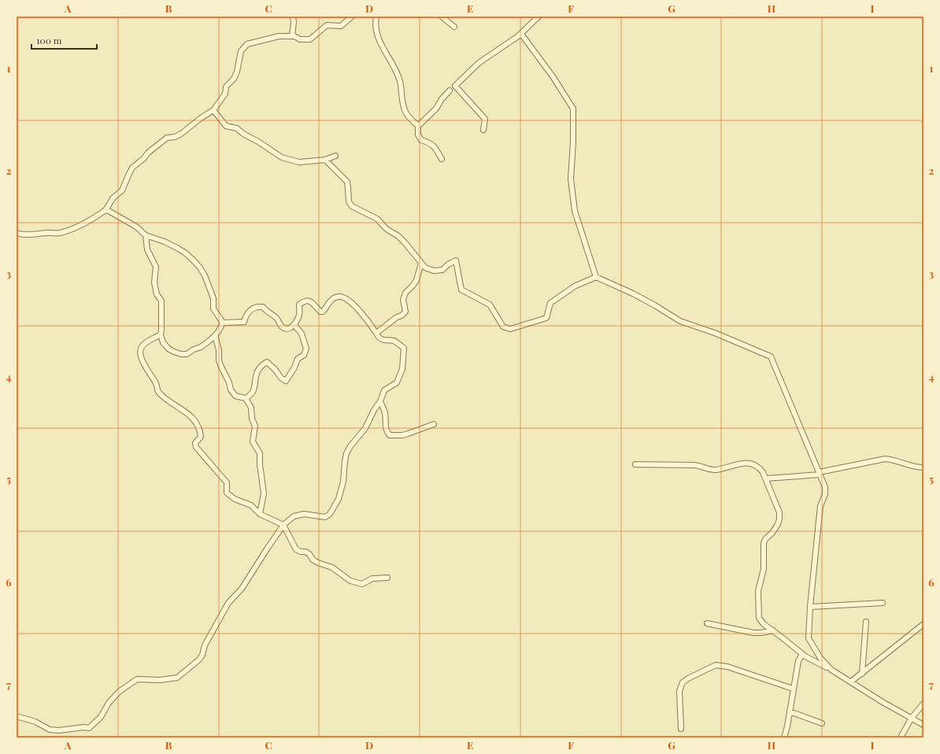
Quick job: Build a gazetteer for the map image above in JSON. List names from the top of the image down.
{
  "scale_bar": "100 m",
  "grid": {
    "columns": [
      "A",
      "B",
      "C",
      "D",
      "E",
      "F",
      "G",
      "H",
      "I"
    ],
    "rows": [
      "1",
      "2",
      "3",
      "4",
      "5",
      "6",
      "7"
    ]
  }
}
